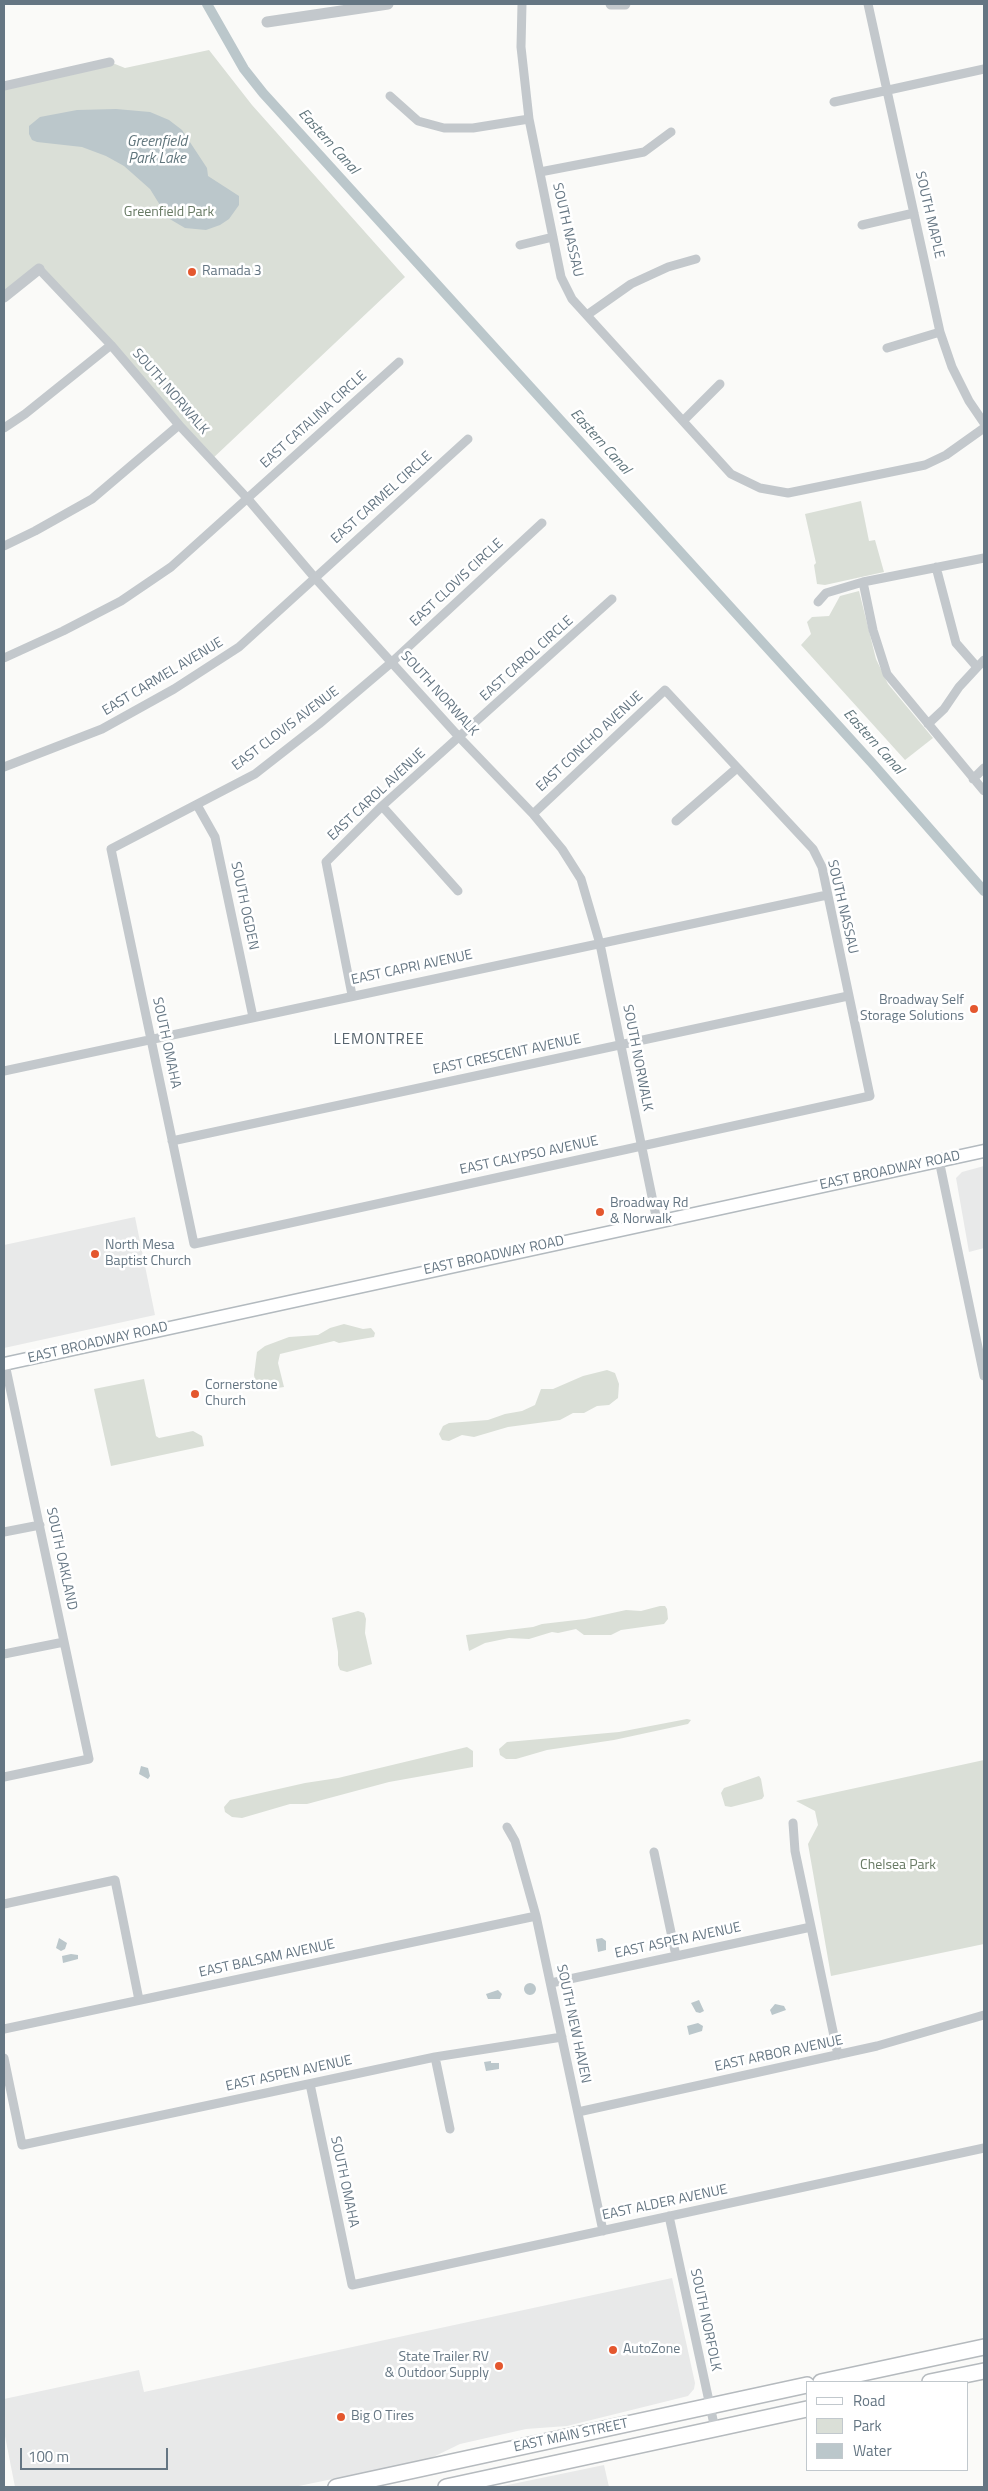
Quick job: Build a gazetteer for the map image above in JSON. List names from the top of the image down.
{
  "streets": {
    "main road": ["EAST BROADWAY ROAD", "EAST MAIN STREET"],
    "street": [
      "SOUTH MAPLE",
      "SOUTH NASSAU",
      "SOUTH NORWALK",
      "EAST CATALINA CIRCLE",
      "EAST CARMEL CIRCLE",
      "EAST CLOVIS CIRCLE",
      "EAST CAROL CIRCLE",
      "EAST CARMEL AVENUE",
      "EAST CLOVIS AVENUE",
      "EAST CONCHO AVENUE",
      "EAST CAROL AVENUE",
      "SOUTH OGDEN",
      "EAST CAPRI AVENUE",
      "SOUTH OMAHA",
      "EAST CRESCENT AVENUE",
      "EAST CALYPSO AVENUE",
      "SOUTH OAKLAND",
      "EAST ASPEN AVENUE",
      "EAST BALSAM AVENUE",
      "SOUTH NEW HAVEN",
      "EAST ARBOR AVENUE",
      "EAST ALDER AVENUE",
      "SOUTH NORFOLK"
    ]
  },
  "crossings": [
    ["SOUTH NASSAU", "EAST CONCHO AVENUE"],
    ["SOUTH NASSAU", "EAST CAPRI AVENUE"],
    ["SOUTH NASSAU", "EAST CRESCENT AVENUE"],
    ["SOUTH NASSAU", "EAST CALYPSO AVENUE"],
    ["SOUTH NORWALK", "EAST CATALINA CIRCLE"],
    ["SOUTH NORWALK", "EAST CARMEL CIRCLE"],
    ["SOUTH NORWALK", "EAST CLOVIS CIRCLE"],
    ["SOUTH NORWALK", "EAST CAROL CIRCLE"],
    ["SOUTH NORWALK", "EAST CARMEL AVENUE"],
    ["SOUTH NORWALK", "EAST CLOVIS AVENUE"],
    ["SOUTH NORWALK", "EAST CONCHO AVENUE"],
    ["SOUTH NORWALK", "EAST CAROL AVENUE"],
    ["SOUTH NORWALK", "EAST CAPRI AVENUE"],
    ["SOUTH NORWALK", "EAST CRESCENT AVENUE"],
    ["SOUTH NORWALK", "EAST CALYPSO AVENUE"],
    ["SOUTH NORWALK", "EAST BROADWAY ROAD"],
    ["EAST CARMEL CIRCLE", "EAST CARMEL AVENUE"],
    ["EAST CLOVIS CIRCLE", "EAST CLOVIS AVENUE"],
    ["EAST CAROL CIRCLE", "EAST CAROL AVENUE"],
    ["EAST CLOVIS AVENUE", "SOUTH OGDEN"],
    ["EAST CLOVIS AVENUE", "SOUTH OMAHA"],
    ["EAST CAROL AVENUE", "EAST CAPRI AVENUE"],
    ["SOUTH OGDEN", "EAST CAPRI AVENUE"],
    ["EAST CAPRI AVENUE", "SOUTH OMAHA"],
    ["SOUTH OMAHA", "EAST CRESCENT AVENUE"],
    ["SOUTH OMAHA", "EAST CALYPSO AVENUE"],
    ["SOUTH OMAHA", "EAST ASPEN AVENUE"],
    ["SOUTH OMAHA", "EAST ALDER AVENUE"],
    ["EAST BROADWAY ROAD", "SOUTH OAKLAND"],
    ["EAST ASPEN AVENUE", "SOUTH NEW HAVEN"],
    ["EAST BALSAM AVENUE", "SOUTH NEW HAVEN"],
    ["SOUTH NEW HAVEN", "EAST ARBOR AVENUE"],
    ["SOUTH NEW HAVEN", "EAST ALDER AVENUE"],
    ["EAST ALDER AVENUE", "SOUTH NORFOLK"],
    ["SOUTH NORFOLK", "EAST MAIN STREET"]
  ],
  "districts": ["LEMONTREE"],
  "water": ["Greenfield Park Lake", "Eastern Canal"],
  "parks": ["Greenfield Park", "Chelsea Park"],
  "places": [
    "Ramada 3",
    "Broadway Self Storage Solutions",
    "Broadway Rd & Norwalk",
    "North Mesa Baptist Church",
    "Cornerstone Church",
    "AutoZone",
    "State Trailer RV & Outdoor Supply",
    "Big O Tires"
  ],
  "legend": ["Road", "Park", "Water"],
  "scale_bar": "100 m"
}
